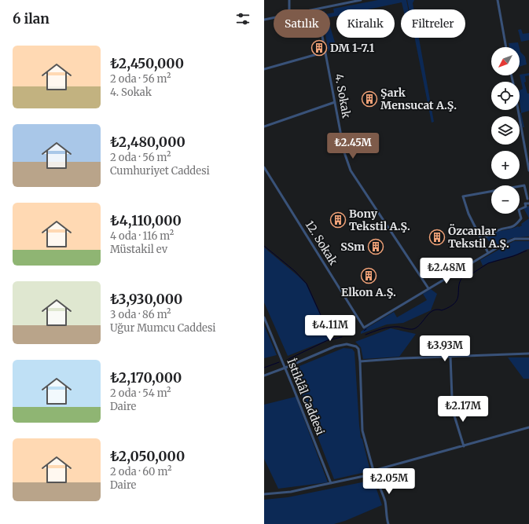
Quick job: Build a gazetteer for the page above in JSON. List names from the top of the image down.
{
  "streets": {
    "street": ["4. Sokak", "12. Sokak", "İstiklâl Caddesi"]
  },
  "crossings": [
    ["4. Sokak", "12. Sokak"]
  ],
  "places": {
    "building": [
      "DM 1-7.1",
      "Şark Mensucat A.Ş.",
      "Bony Tekstil A.Ş.",
      "Özcanlar Tekstil A.Ş.",
      "SSm",
      "Elkon A.Ş."
    ]
  },
  "north": "bottom left",
  "page": {
    "heading": "6 ilan",
    "chip": ["Satılık", "Kiralık", "Filtreler"],
    "list": [
      {
        "name": "₺2,450,000",
        "note": "2 oda · 56 m² · 4. Sokak"
      },
      {
        "name": "₺2,480,000",
        "note": "2 oda · 56 m² · Cumhuriyet Caddesi"
      },
      {
        "name": "₺4,110,000",
        "note": "4 oda · 116 m² · Müstakil ev"
      },
      {
        "name": "₺3,930,000",
        "note": "3 oda · 86 m² · Uğur Mumcu Caddesi"
      },
      {
        "name": "₺2,170,000",
        "note": "2 oda · 54 m² · Daire"
      },
      {
        "name": "₺2,050,000",
        "note": "2 oda · 60 m² · Daire"
      }
    ],
    "map_buttons": ["+", "−"],
    "price": [
      "₺2.45M",
      "₺2.48M",
      "₺4.11M",
      "₺3.93M",
      "₺2.17M",
      "₺2.05M"
    ]
  }
}
